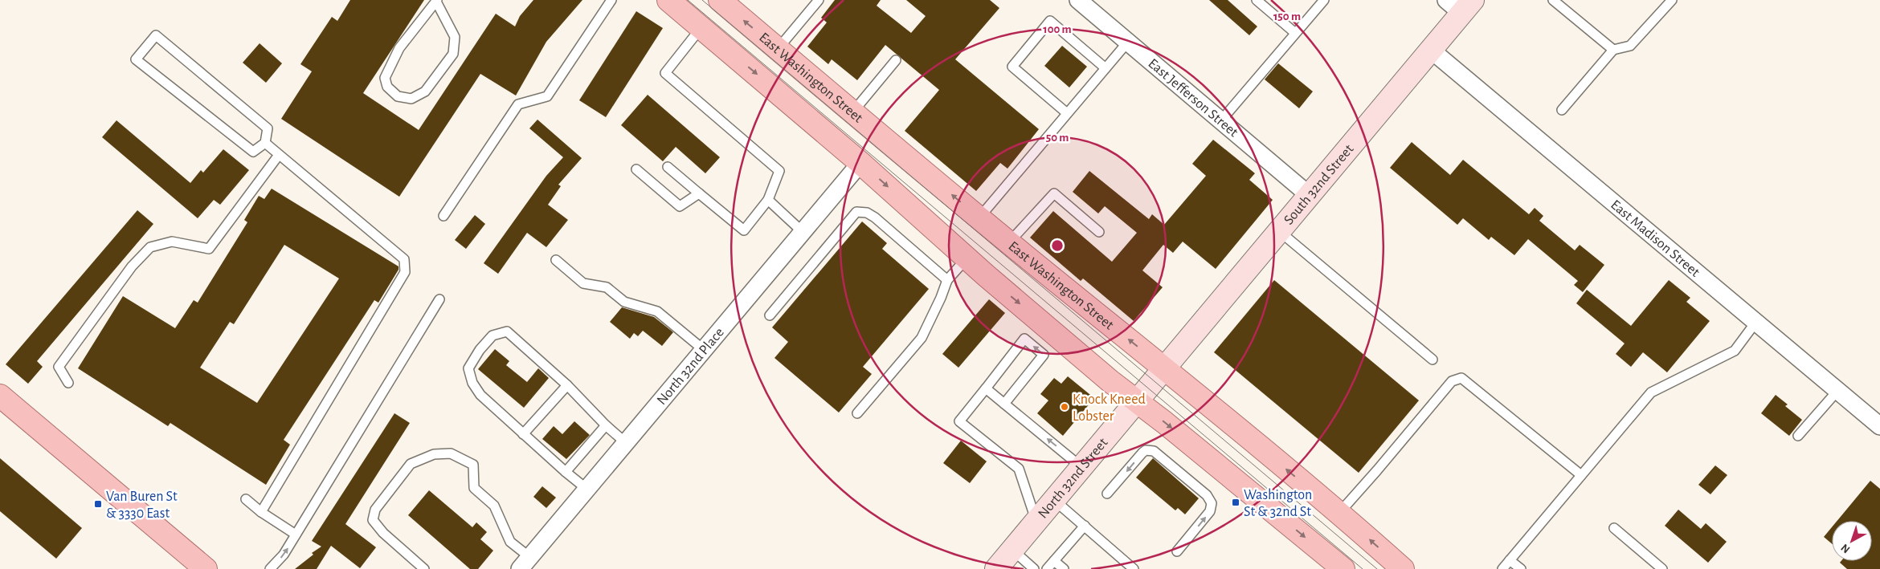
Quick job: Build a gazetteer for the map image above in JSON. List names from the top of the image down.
{
  "streets": {
    "main road": ["East Washington Street", "South 32nd Street", "North 32nd Street"],
    "street": ["East Jefferson Street", "East Madison Street", "North 32nd Place"]
  },
  "crossings": [
    ["East Washington Street", "South 32nd Street"],
    ["East Washington Street", "North 32nd Street"],
    ["East Jefferson Street", "South 32nd Street"],
    ["South 32nd Street", "East Madison Street"],
    ["South 32nd Street", "North 32nd Street"]
  ],
  "places": {
    "other": ["Knock Kneed Lobster"],
    "transit": ["Washington St & 32nd St", "Van Buren St & 3330 East"]
  },
  "north": "bottom left",
  "rings": ["150 m", "100 m", "50 m"]
}
